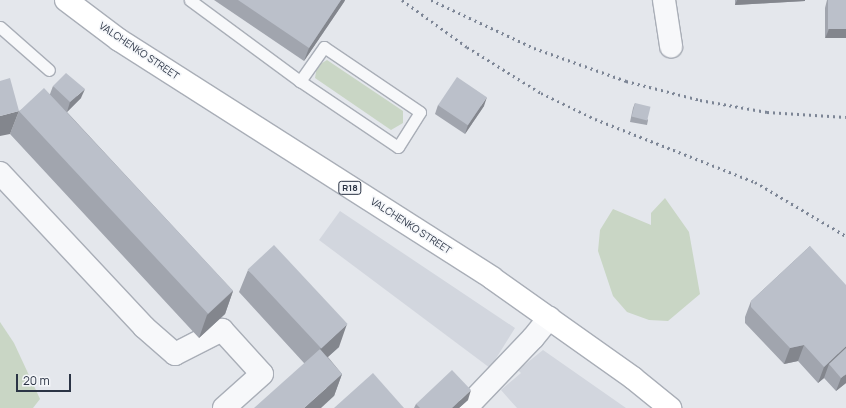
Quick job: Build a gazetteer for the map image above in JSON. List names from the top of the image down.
{
  "streets": {
    "main road": ["VALCHENKO STREET", "R18"]
  },
  "scale_bar": "20 m"
}
